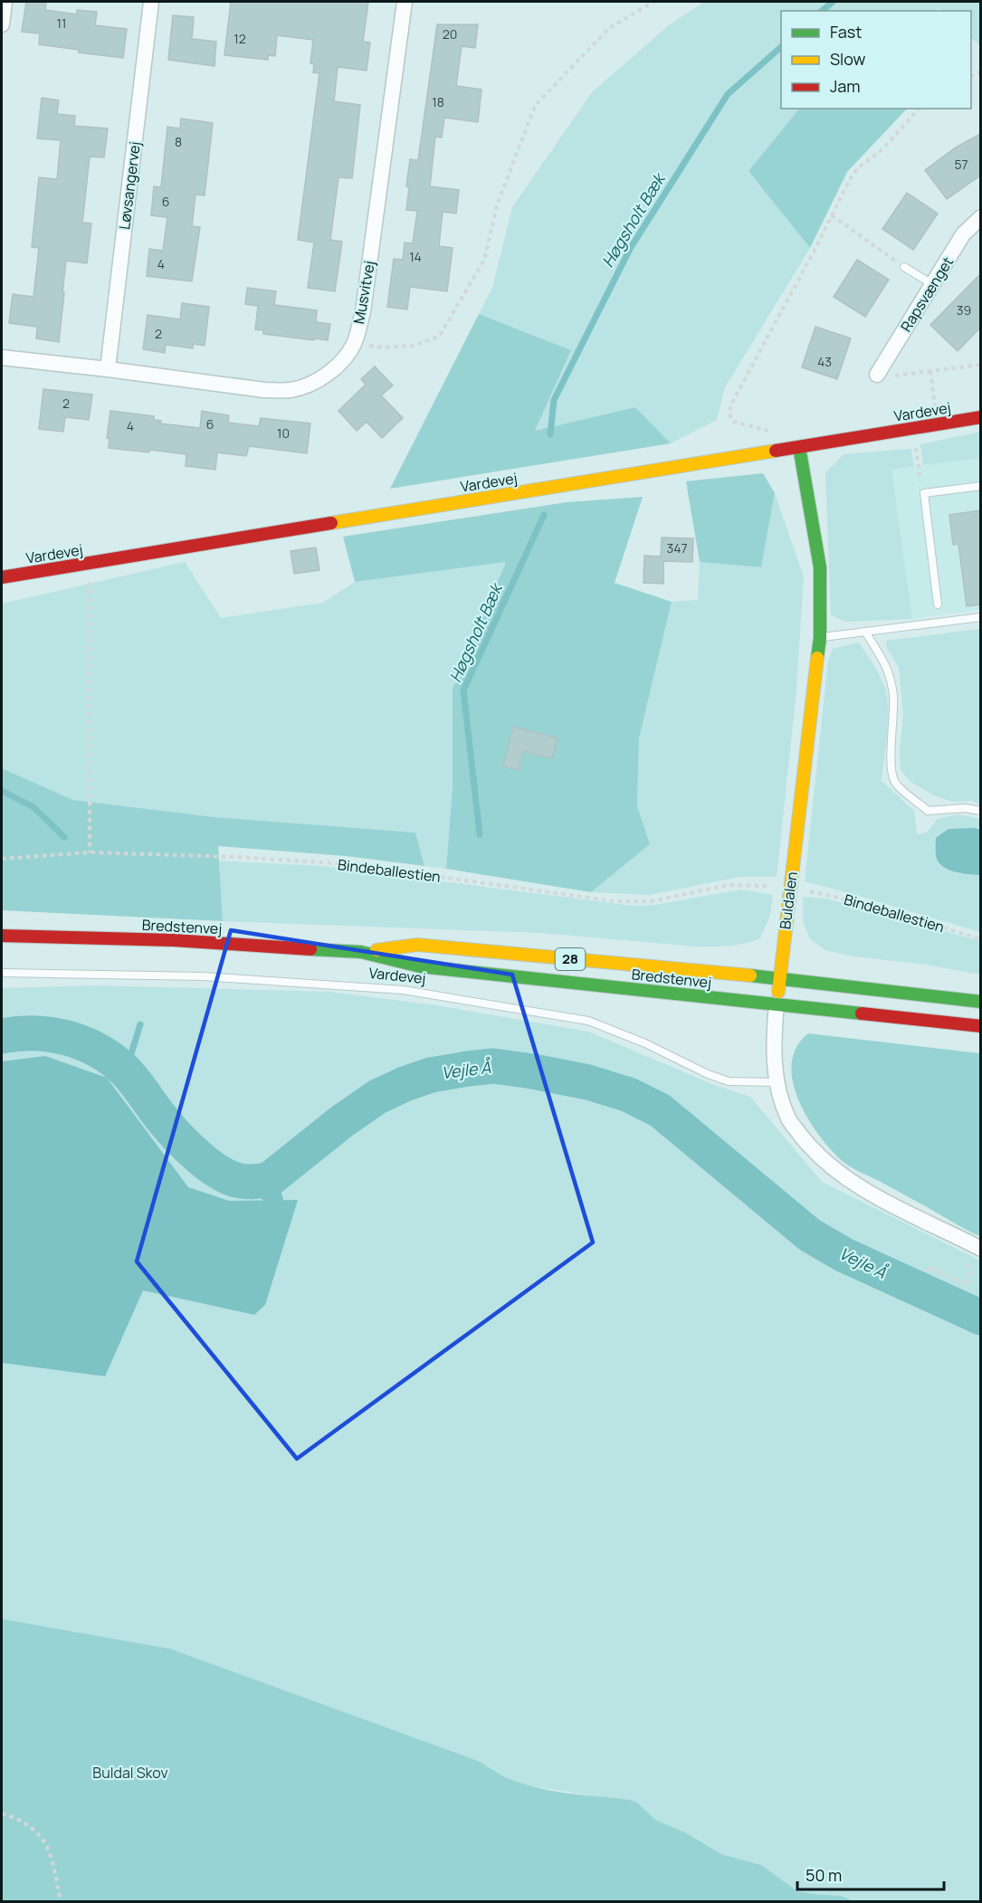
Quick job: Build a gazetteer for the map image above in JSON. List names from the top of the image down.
{
  "streets": {
    "main road": [
      "Vardevej",
      "Buldalen",
      "Bredstenvej",
      "28"
    ],
    "street": ["Løvsangervej", "Musvitvej", "Rapsvænget"],
    "path": ["Bindeballestien"]
  },
  "crossings": [
    ["Løvsangervej", "Musvitvej"],
    ["Vardevej", "Buldalen"],
    ["Buldalen", "Bredstenvej"]
  ],
  "water": ["Høgsholt Bæk", "Vejle Å"],
  "parks": ["Buldal Skov"],
  "house_numbers": [
    "11",
    "20",
    "12",
    "18",
    "8",
    "57",
    "6",
    "14",
    "4",
    "39",
    "2",
    "43",
    "2",
    "6",
    "4",
    "10",
    "347"
  ],
  "legend": ["Fast", "Slow", "Jam"],
  "scale_bar": "50 m"
}
